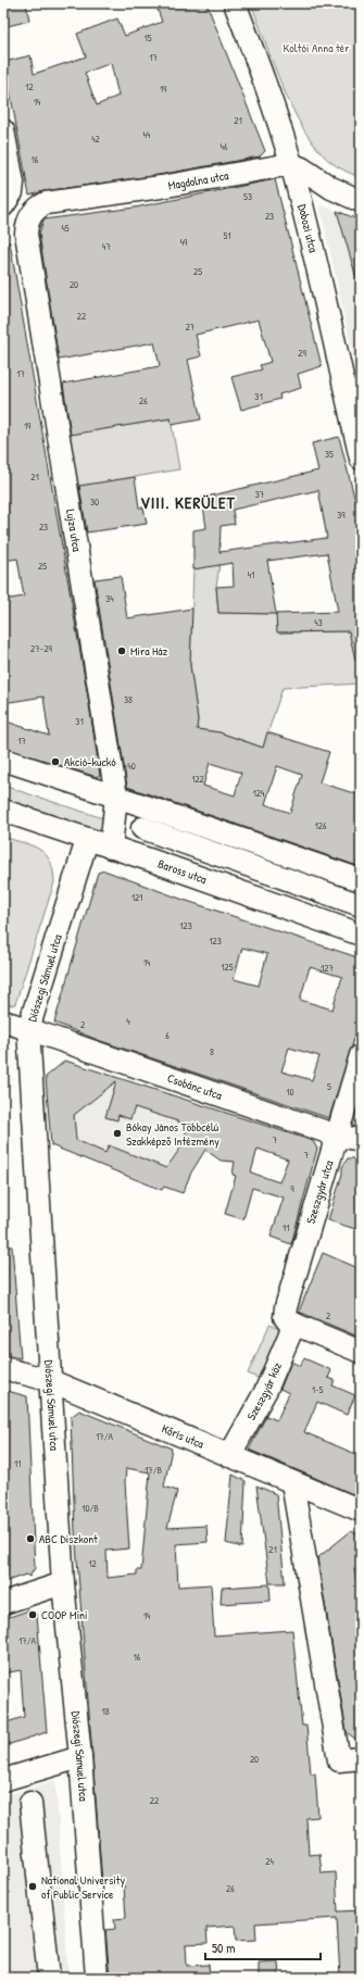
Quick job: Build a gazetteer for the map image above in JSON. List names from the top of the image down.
{
  "streets": {
    "street": [
      "Magdolna utca",
      "Dobozi utca",
      "Lujza utca",
      "Baross utca",
      "Diószegi Sámuel utca",
      "Csobánc utca",
      "Szeszgyár utca",
      "Szeszgyár köz",
      "Kőris utca"
    ]
  },
  "crossings": [
    ["Magdolna utca", "Dobozi utca"],
    ["Magdolna utca", "Lujza utca"],
    ["Lujza utca", "Baross utca"],
    ["Baross utca", "Diószegi Sámuel utca"],
    ["Diószegi Sámuel utca", "Csobánc utca"],
    ["Diószegi Sámuel utca", "Kőris utca"],
    ["Csobánc utca", "Szeszgyár utca"],
    ["Szeszgyár utca", "Szeszgyár köz"],
    ["Szeszgyár köz", "Kőris utca"]
  ],
  "districts": ["VIII. KERÜLET"],
  "parks": ["Koltói Anna tér"],
  "places": [
    "Mira Ház",
    "Akció-kuckó",
    "Bókay János Többcélú Szakképző Intézmény",
    "ABC Diszkont",
    "COOP Mini",
    "National University of Public Service"
  ],
  "house_numbers": [
    "15",
    "17",
    "12",
    "19",
    "14",
    "21",
    "44",
    "42",
    "46",
    "16",
    "53",
    "23",
    "45",
    "51",
    "49",
    "47",
    "25",
    "20",
    "22",
    "27",
    "29",
    "17",
    "31",
    "26",
    "19",
    "35",
    "21",
    "37",
    "30",
    "39",
    "23",
    "25",
    "41",
    "34",
    "43",
    "27-29",
    "38",
    "31",
    "17",
    "40",
    "122",
    "124",
    "126",
    "121",
    "123",
    "123",
    "14",
    "125",
    "127",
    "4",
    "2",
    "6",
    "8",
    "5",
    "10",
    "7",
    "7",
    "9",
    "11",
    "2",
    "1-5",
    "17/A",
    "11",
    "17/B",
    "10/B",
    "21",
    "12",
    "14",
    "17/A",
    "16",
    "18",
    "20",
    "22",
    "24",
    "26"
  ],
  "scale_bar": "50 m"
}
